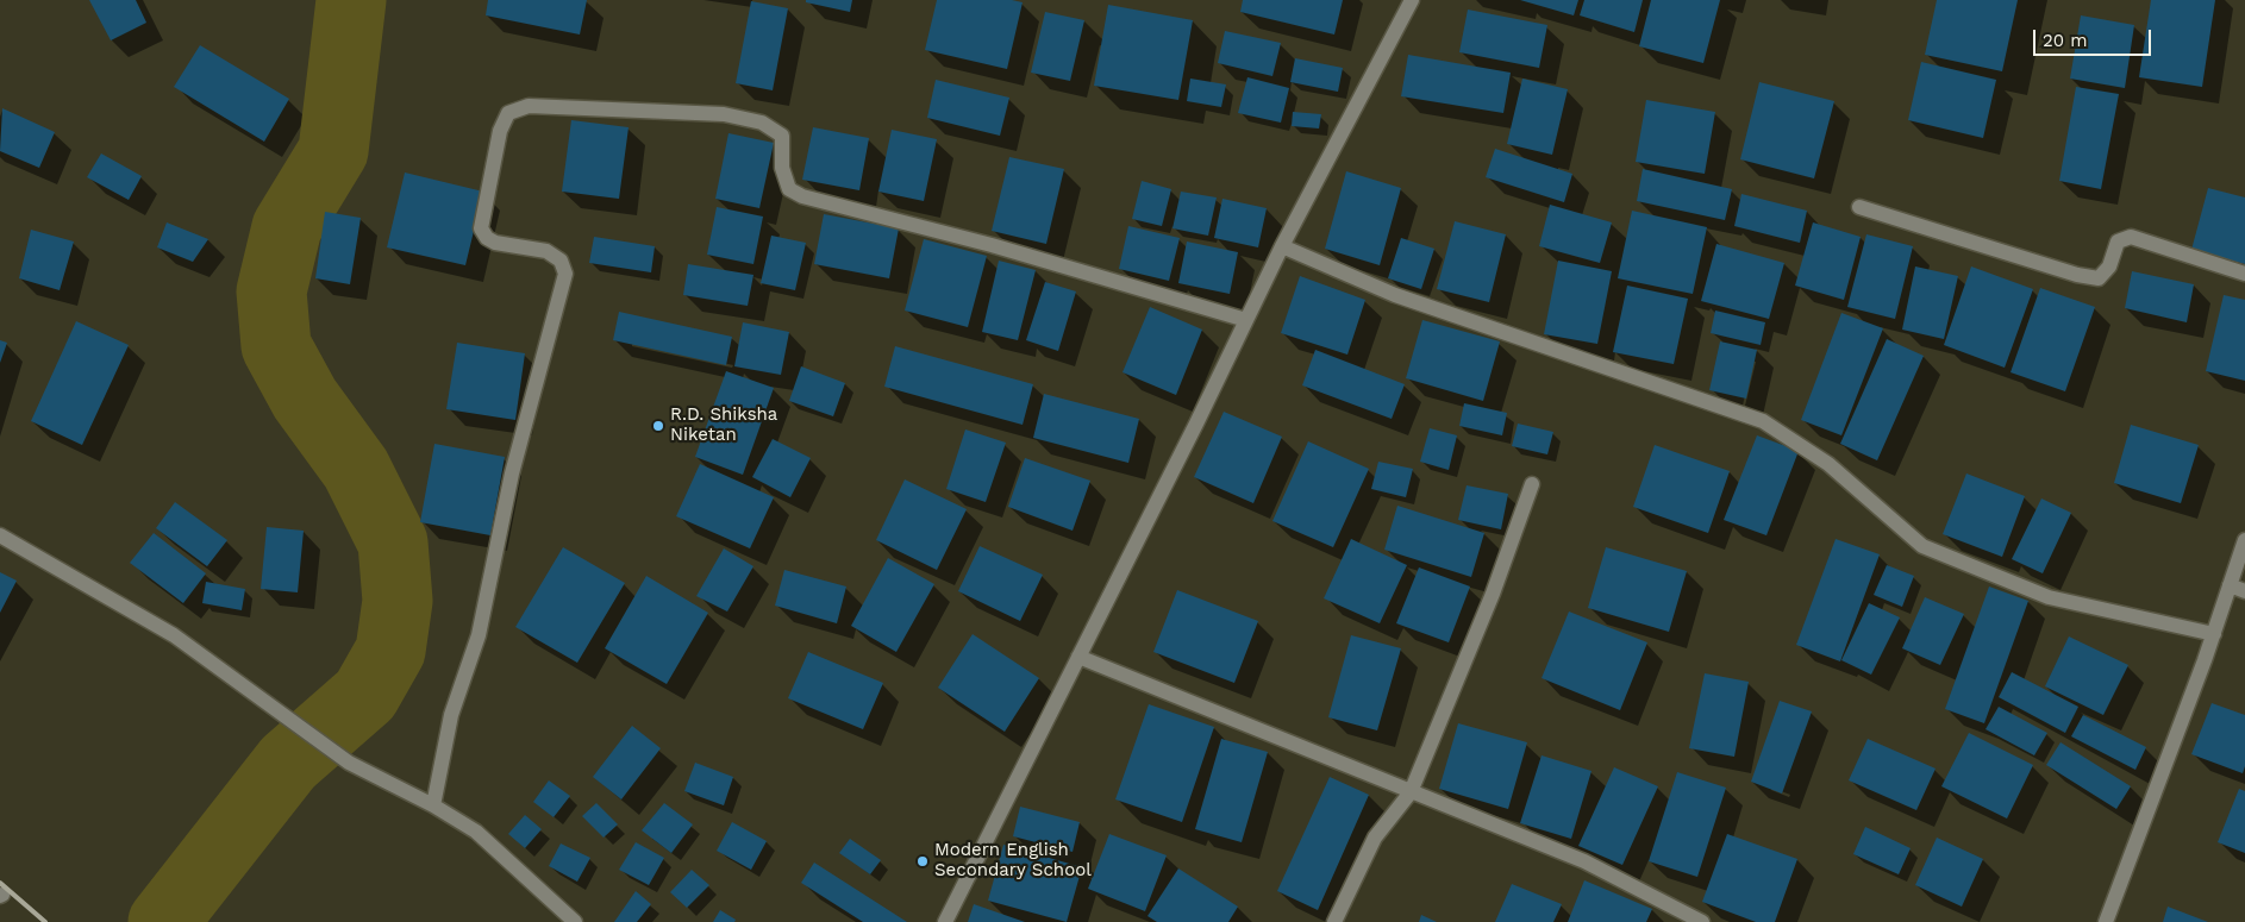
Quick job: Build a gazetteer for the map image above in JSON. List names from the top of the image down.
{
  "places": ["R.D. Shiksha Niketan", "Modern English Secondary School"],
  "scale_bar": "20 m"
}
